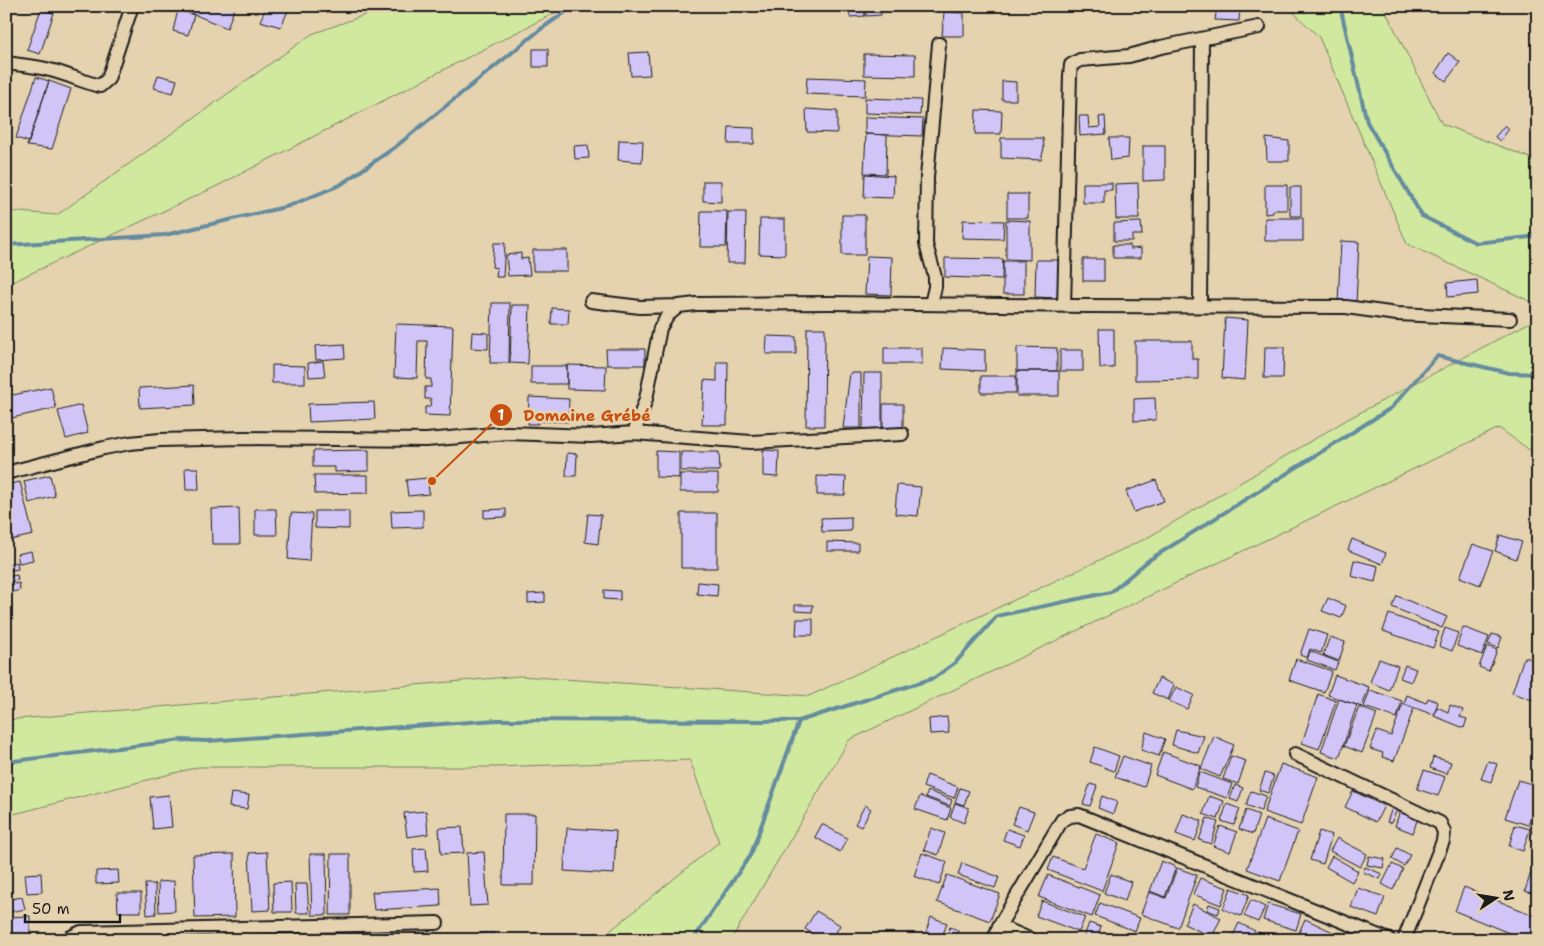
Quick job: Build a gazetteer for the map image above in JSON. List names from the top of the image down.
{
  "places": ["Domaine Grébé"],
  "scale_bar": "50 m",
  "north": "right"
}
